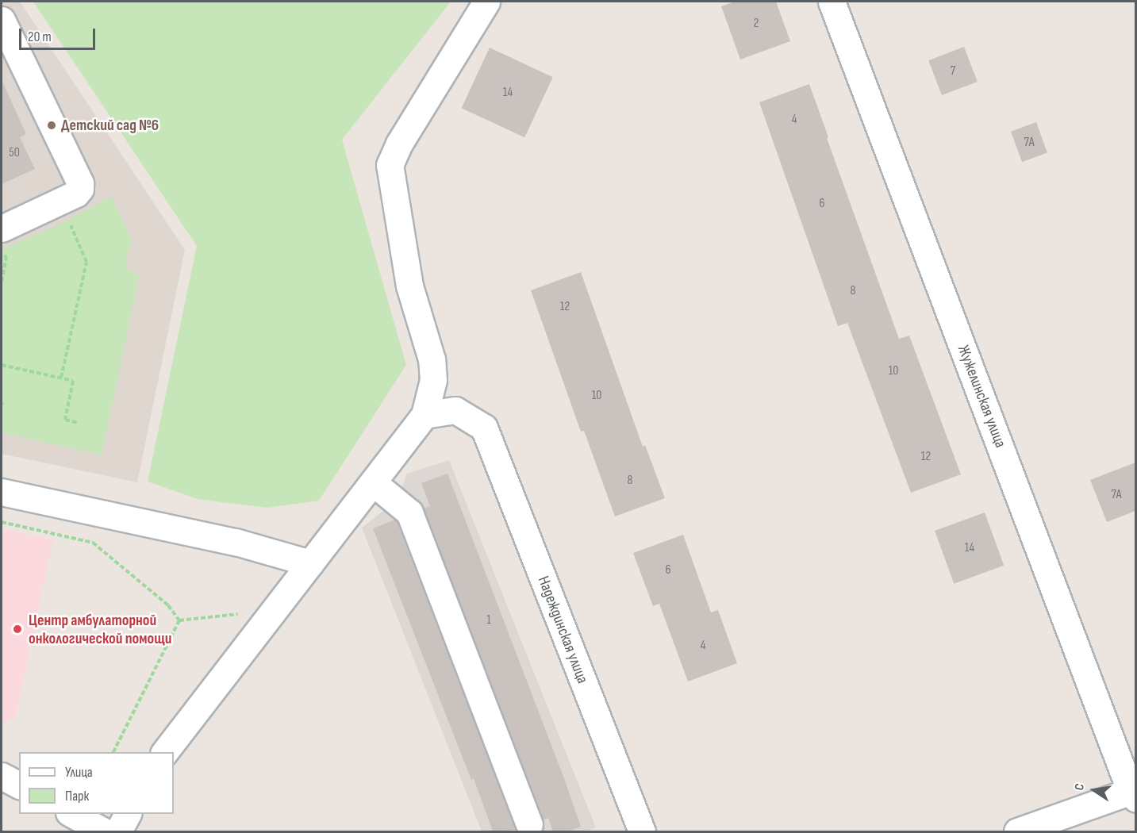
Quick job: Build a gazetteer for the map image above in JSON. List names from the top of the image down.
{
  "streets": {
    "street": ["Жужелинская улица", "Надеждинская улица"]
  },
  "places": ["Детский сад №6", "Центр амбулаторной онкологической помощи"],
  "house_numbers": [
    "2",
    "7",
    "14",
    "4",
    "7А",
    "50",
    "6",
    "8",
    "12",
    "10",
    "10",
    "12",
    "8",
    "7А",
    "14",
    "6",
    "1",
    "4"
  ],
  "legend": ["Улица", "Парк"],
  "scale_bar": "20 m",
  "north": "left"
}
